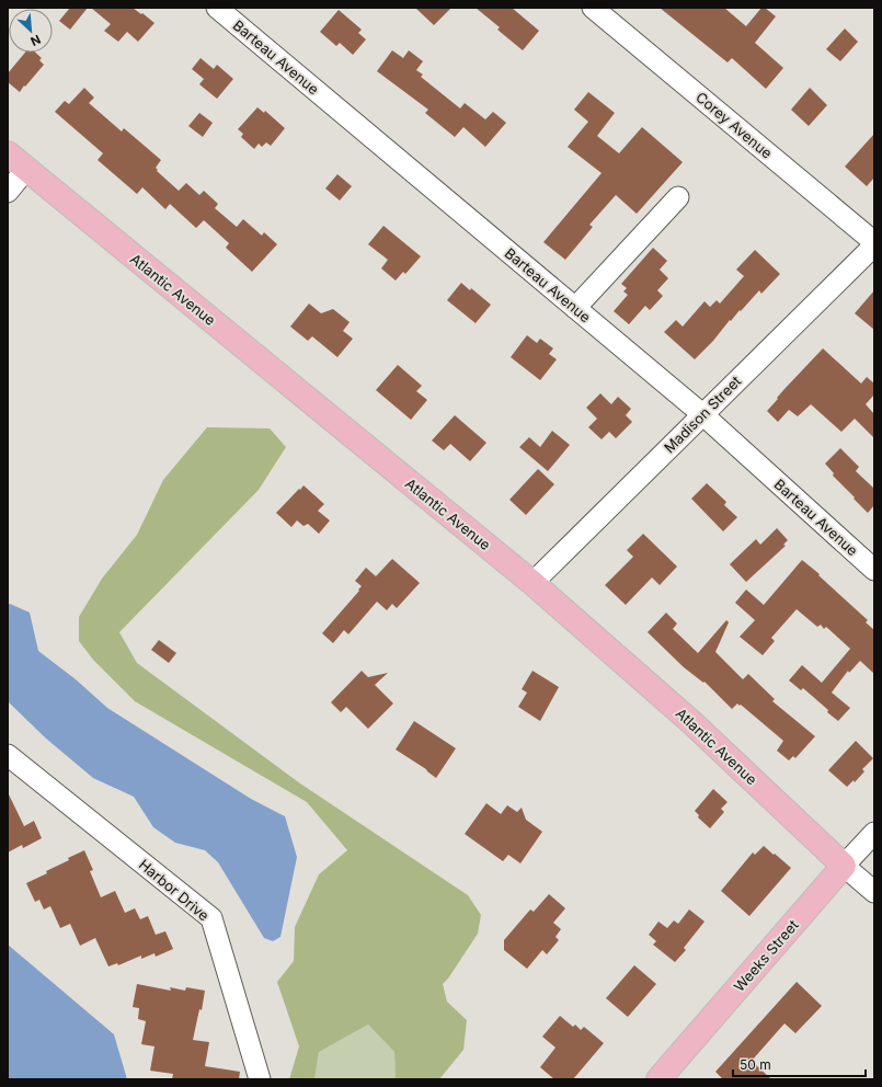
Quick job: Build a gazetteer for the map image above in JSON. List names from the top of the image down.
{
  "streets": {
    "main road": ["Atlantic Avenue", "Weeks Street"],
    "street": [
      "Barteau Avenue",
      "Corey Avenue",
      "Madison Street",
      "Harbor Drive"
    ]
  },
  "crossings": [
    ["Barteau Avenue", "Madison Street"],
    ["Corey Avenue", "Madison Street"],
    ["Atlantic Avenue", "Madison Street"],
    ["Atlantic Avenue", "Weeks Street"]
  ],
  "scale_bar": "50 m",
  "north": "bottom right"
}
